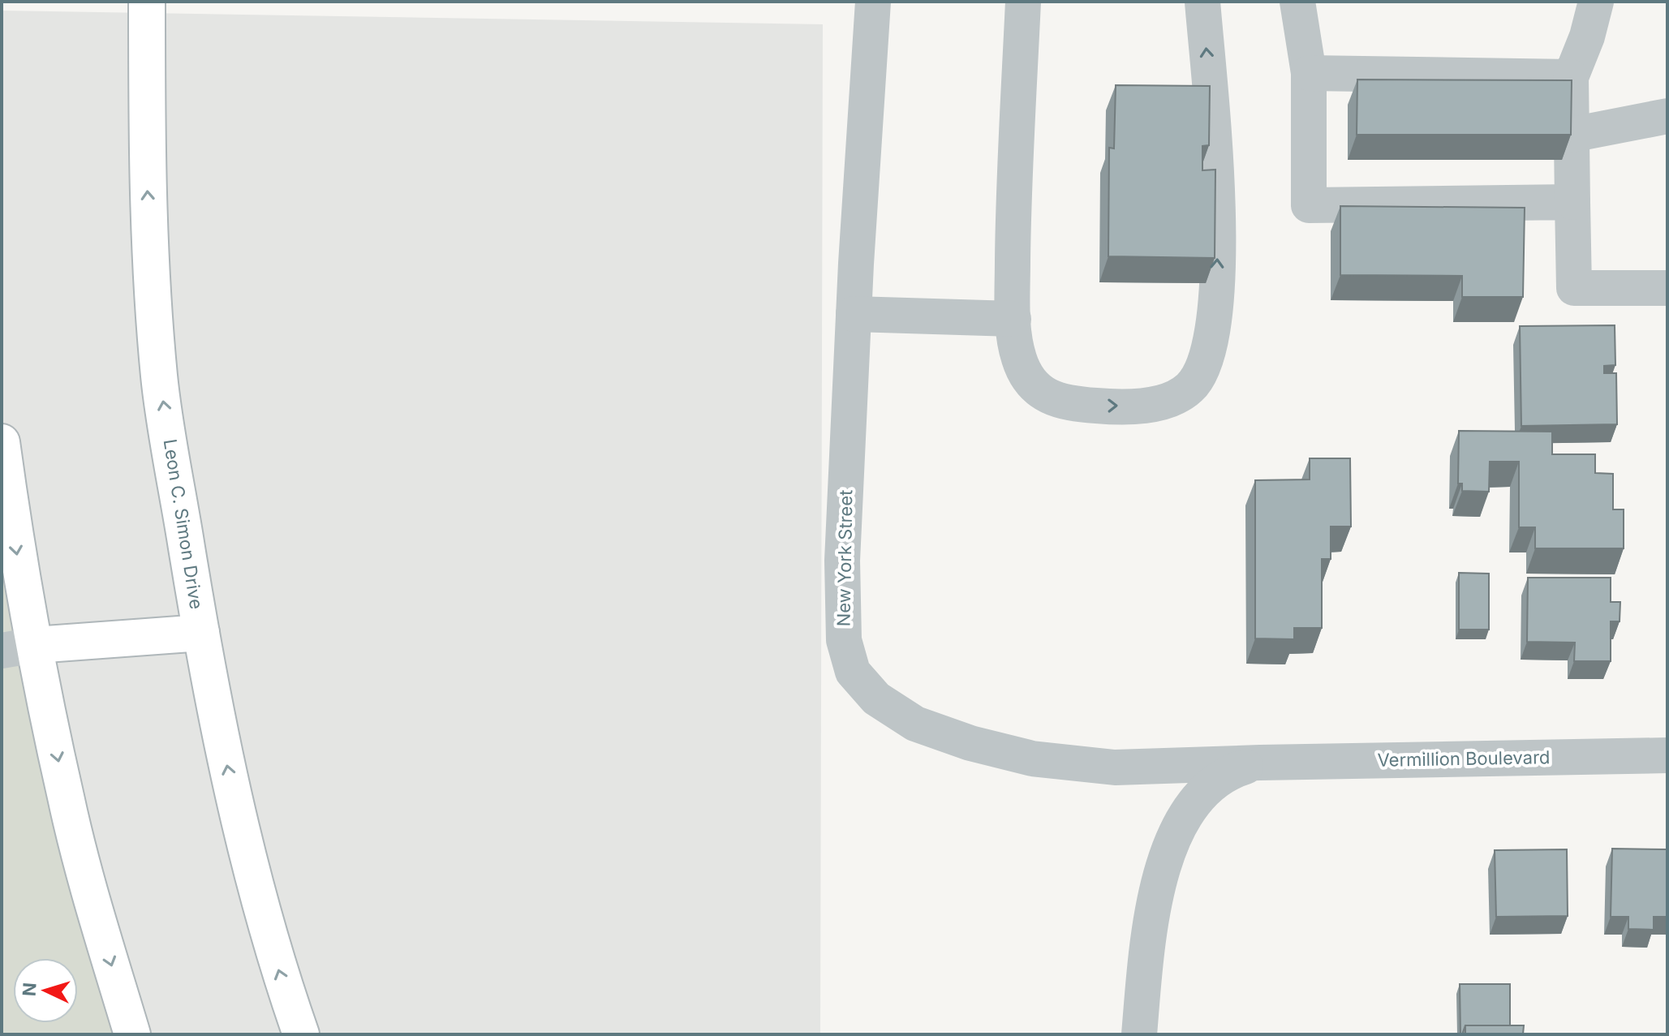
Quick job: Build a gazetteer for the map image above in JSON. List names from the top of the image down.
{
  "streets": {
    "main road": ["Leon C. Simon Drive"],
    "street": ["New York Street", "Vermillion Boulevard"]
  },
  "crossings": [
    ["New York Street", "Vermillion Boulevard"]
  ],
  "north": "left"
}
